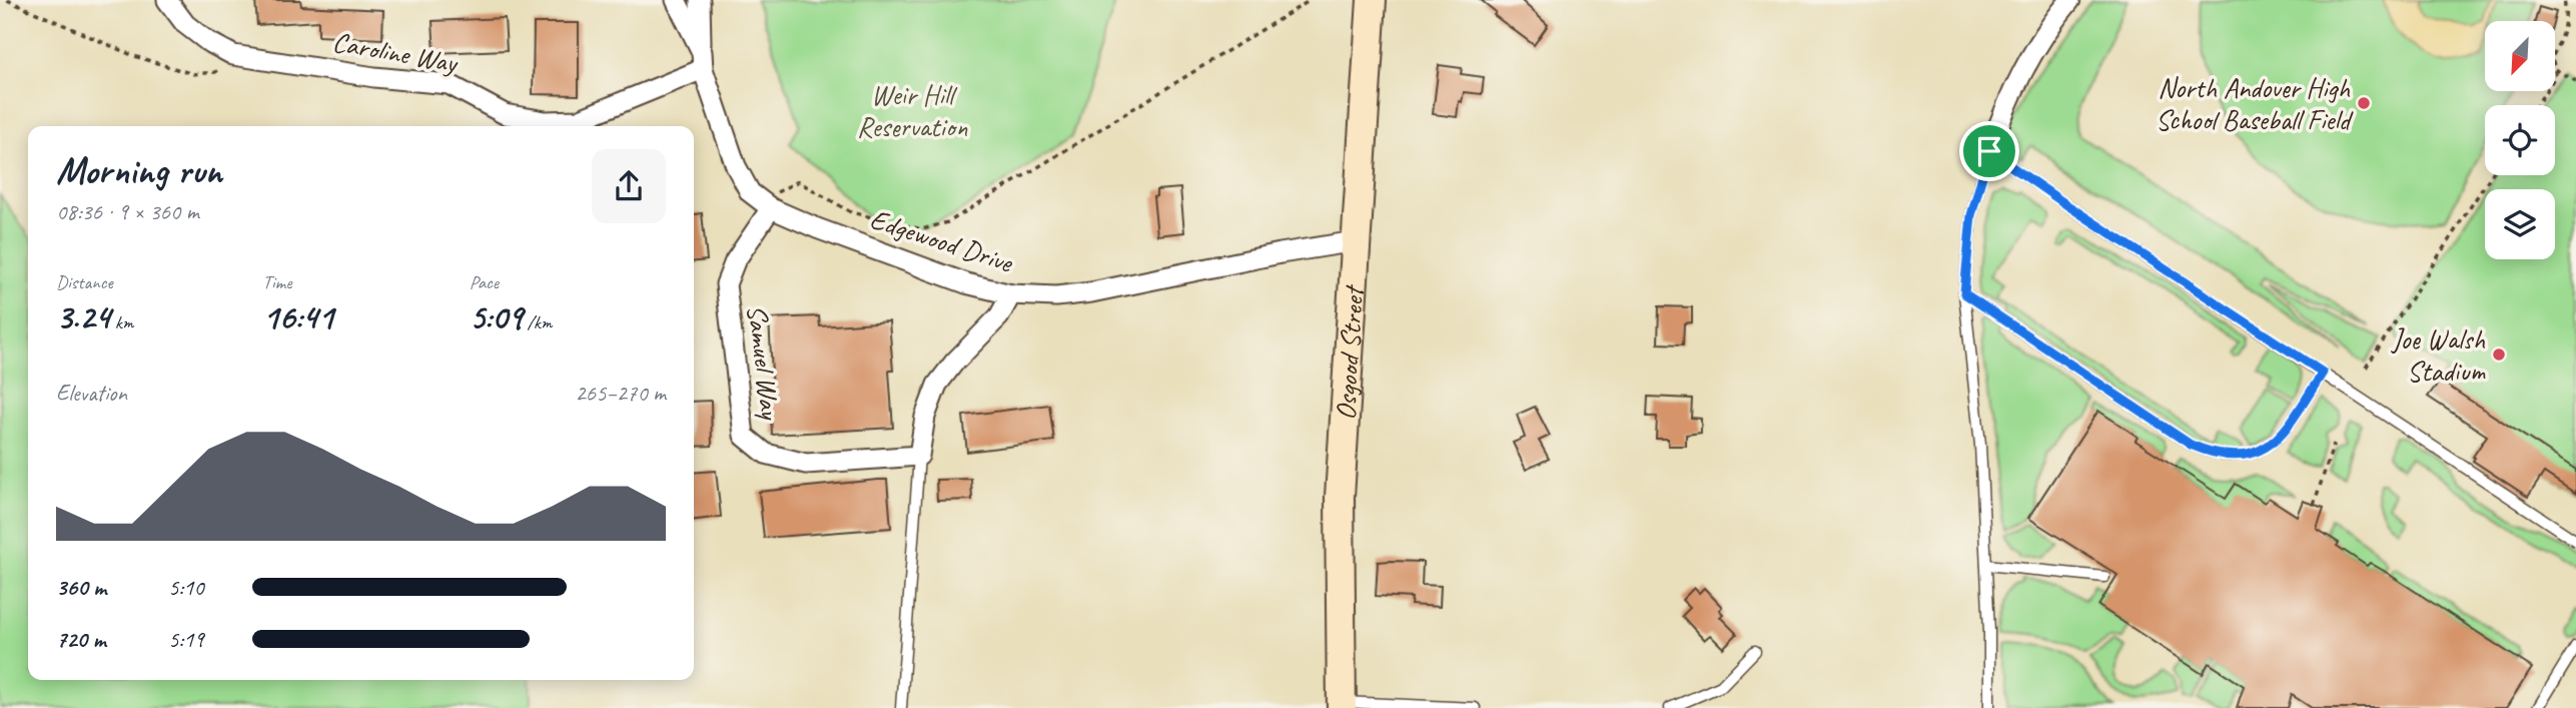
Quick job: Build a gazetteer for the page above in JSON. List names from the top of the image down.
{
  "streets": {
    "street": [
      "Caroline Way",
      "Edgewood Drive",
      "Osgood Street",
      "Samuel Way"
    ]
  },
  "crossings": [
    ["Caroline Way", "Edgewood Drive"],
    ["Edgewood Drive", "Osgood Street"],
    ["Edgewood Drive", "Samuel Way"]
  ],
  "parks": ["Weir Hill Reservation"],
  "places": ["North Andover High School Baseball Field", "Joe Walsh Stadium"],
  "north": "bottom left",
  "page": {
    "heading": ["Morning run", "08:36 · 9 × 360 m"],
    "stats": [
      ["Distance", "3.24 km"],
      ["Time", "16:41"],
      ["Pace", "5:09 /km"]
    ],
    "chart": ["Elevation", "265–270 m"],
    "list": [
      {
        "name": "360 m",
        "note": "5:10"
      },
      {
        "name": "720 m",
        "note": "5:19"
      }
    ]
  }
}
